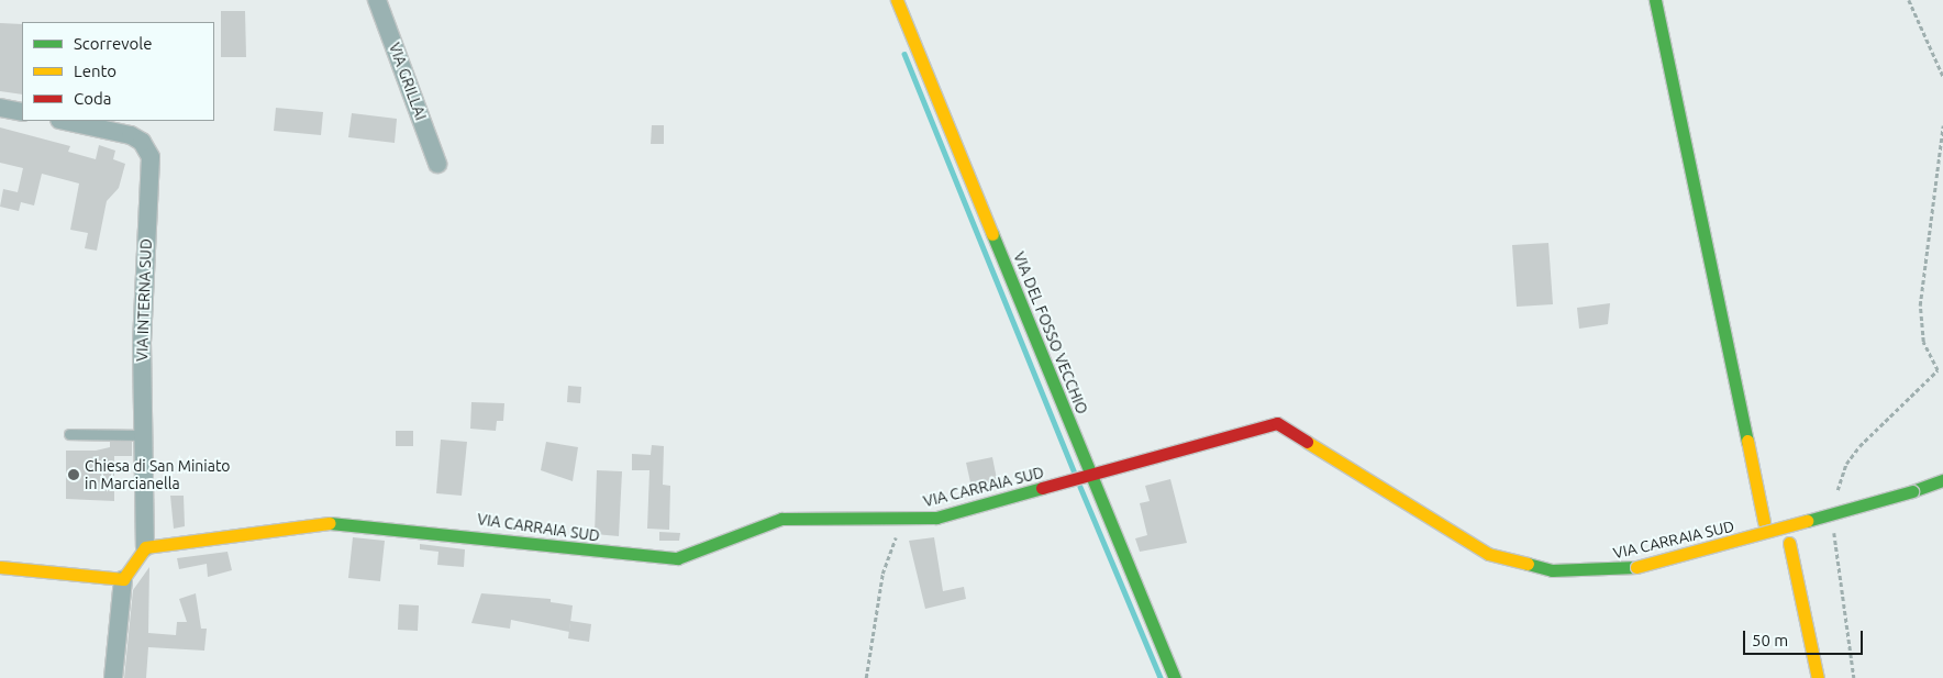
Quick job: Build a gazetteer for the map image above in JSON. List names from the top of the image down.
{
  "streets": {
    "main road": ["VIA DEL FOSSO VECCHIO", "VIA CARRAIA SUD"],
    "street": ["VIA GRILLAI", "VIA INTERNA SUD"]
  },
  "crossings": [
    ["VIA INTERNA SUD", "VIA CARRAIA SUD"],
    ["VIA DEL FOSSO VECCHIO", "VIA CARRAIA SUD"]
  ],
  "places": ["Chiesa di San Miniato in Marcianella"],
  "legend": ["Scorrevole", "Lento", "Coda"],
  "scale_bar": "50 m"
}
